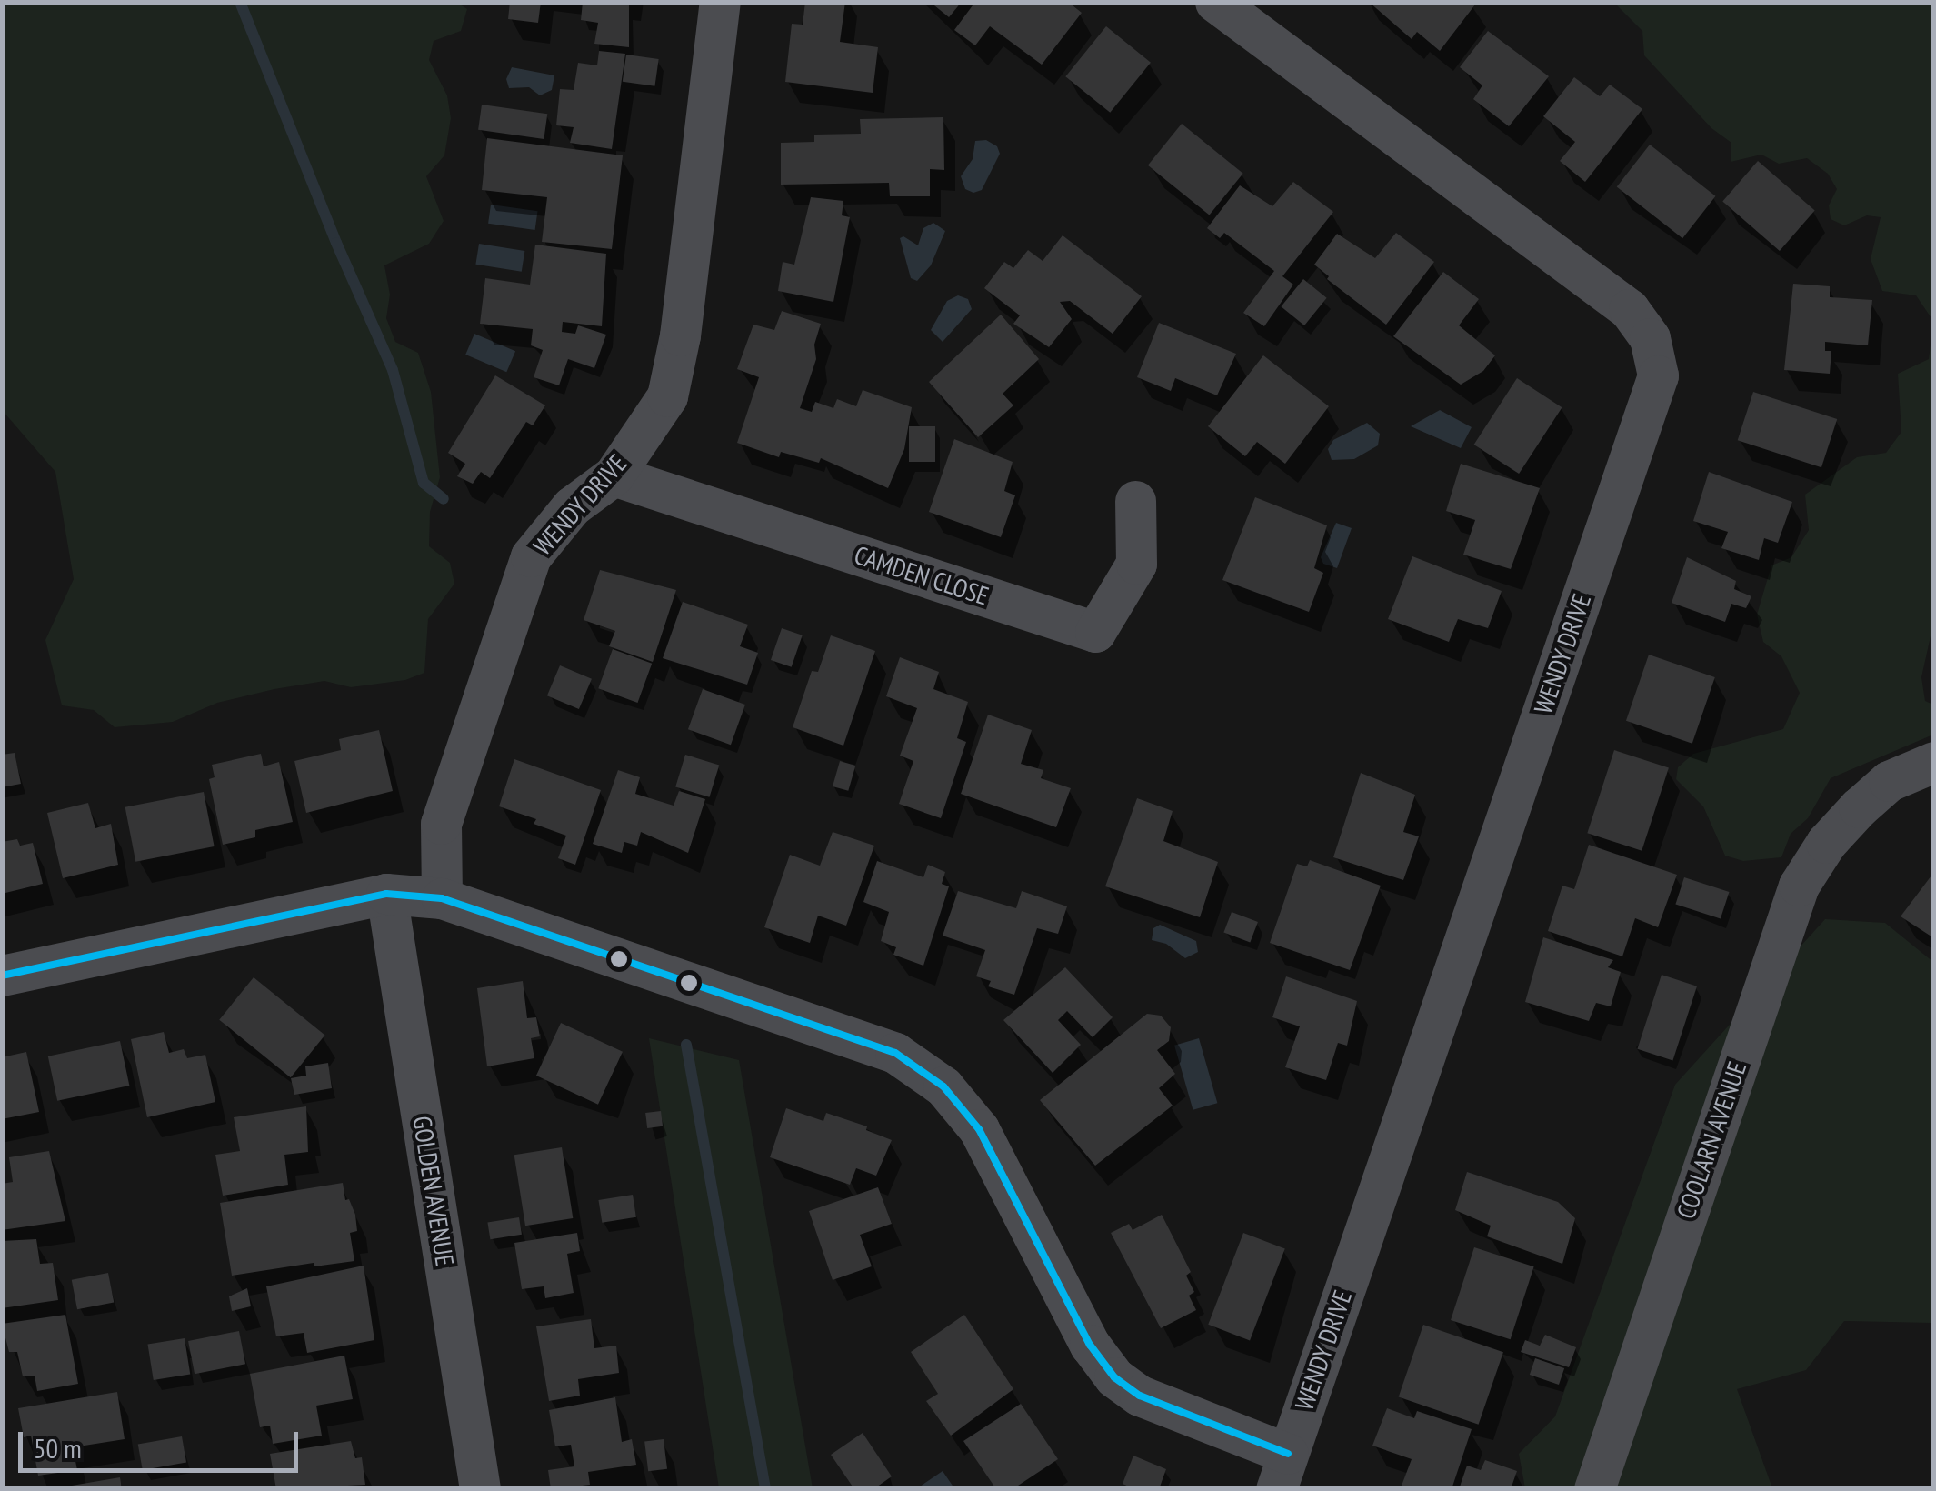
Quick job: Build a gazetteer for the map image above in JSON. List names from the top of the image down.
{
  "streets": {
    "street": [
      "WENDY DRIVE",
      "CAMDEN CLOSE",
      "COOLARN AVENUE",
      "GOLDEN AVENUE"
    ]
  },
  "crossings": [
    ["WENDY DRIVE", "CAMDEN CLOSE"]
  ],
  "scale_bar": "50 m"
}
